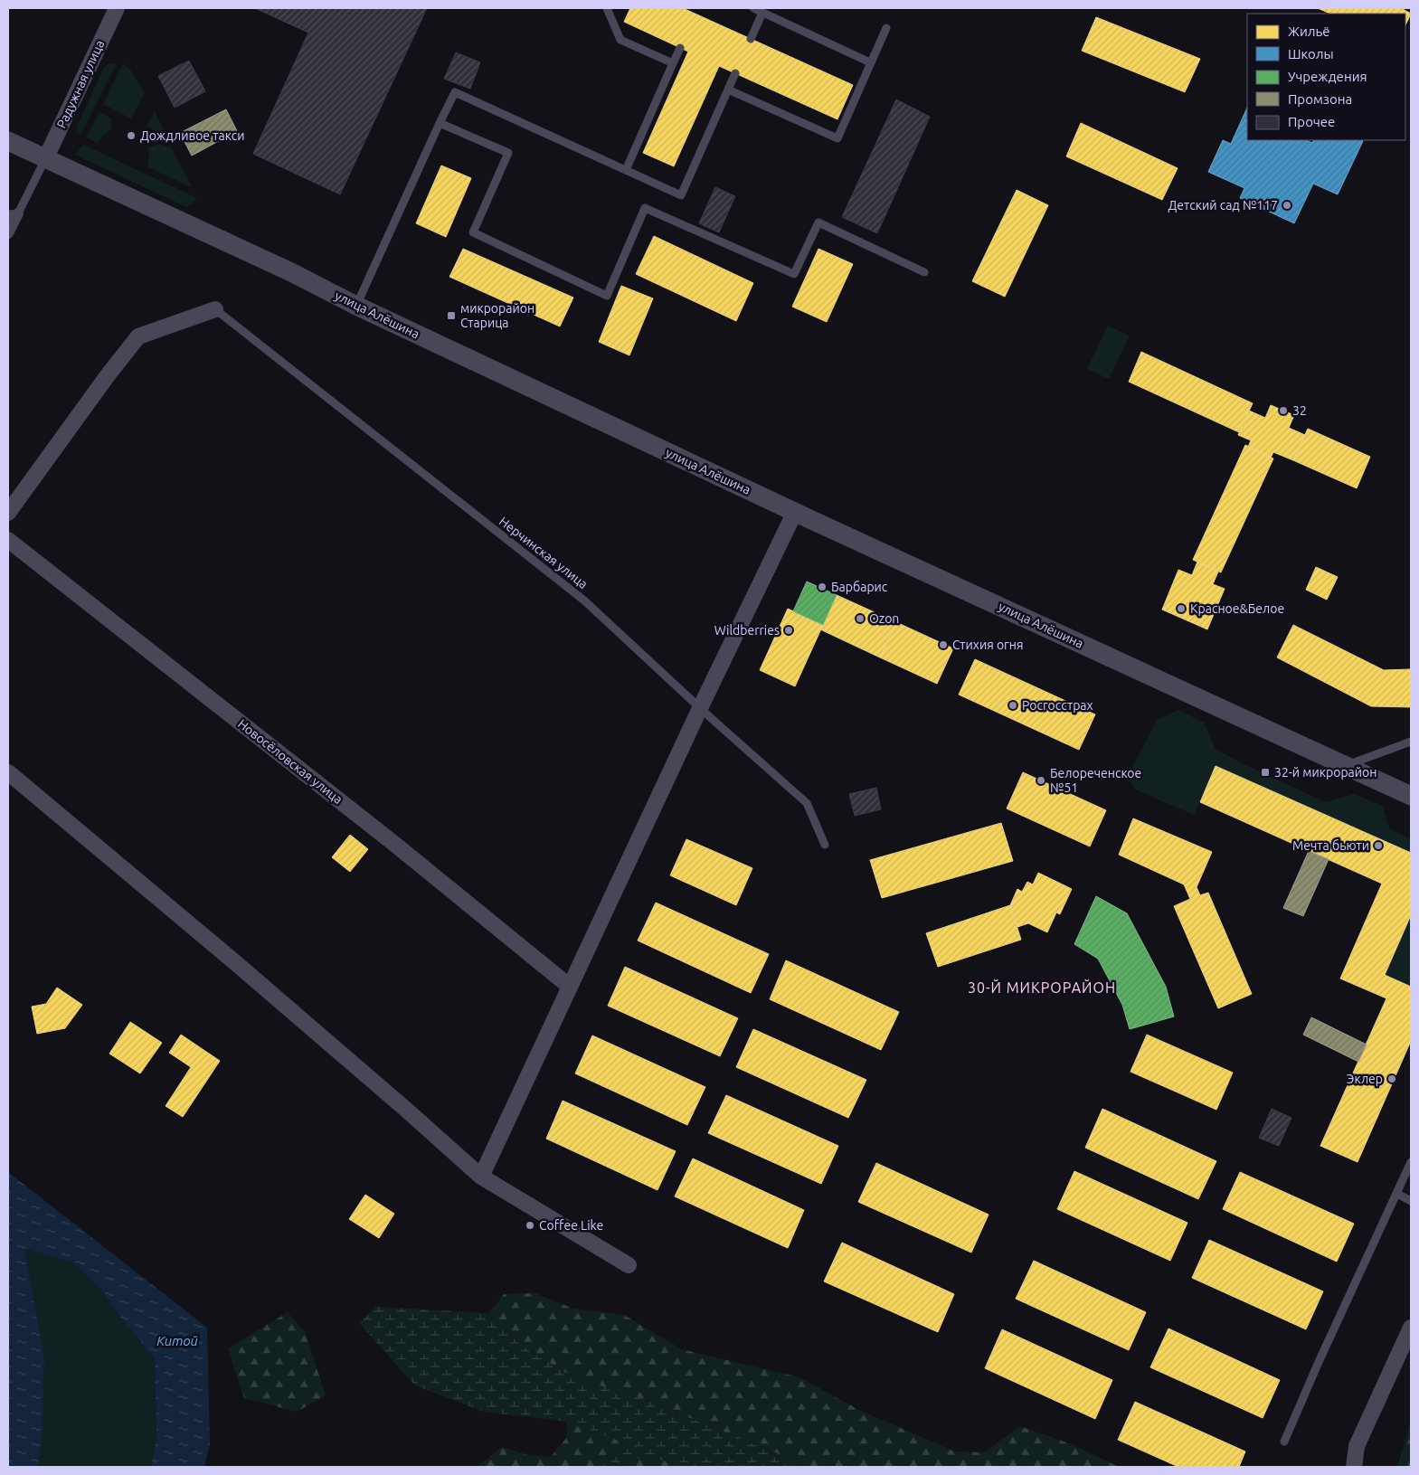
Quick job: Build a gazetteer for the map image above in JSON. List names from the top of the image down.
{
  "streets": {
    "street": ["Радужная улица", "улица Алёшина", "Новосёловская улица"],
    "lane": ["Нерчинская улица"]
  },
  "crossings": [
    ["Радужная улица", "улица Алёшина"]
  ],
  "districts": ["30-Й МИКРОРАЙОН"],
  "water": ["Китой"],
  "places": {
    "other": [
      "Дождливое такси",
      "Детский сад №117",
      "32",
      "Барбарис",
      "Красное&Белое",
      "Ozon",
      "Wildberries",
      "Стихия огня",
      "Росгосстрах",
      "Белореченское №51",
      "Мечта бьюти",
      "Эклер",
      "Coffee Like"
    ],
    "transit": ["микрорайон Старица", "32-й микрорайон"]
  },
  "legend": [
    "Жильё",
    "Школы",
    "Учреждения",
    "Промзона",
    "Прочее"
  ]
}
